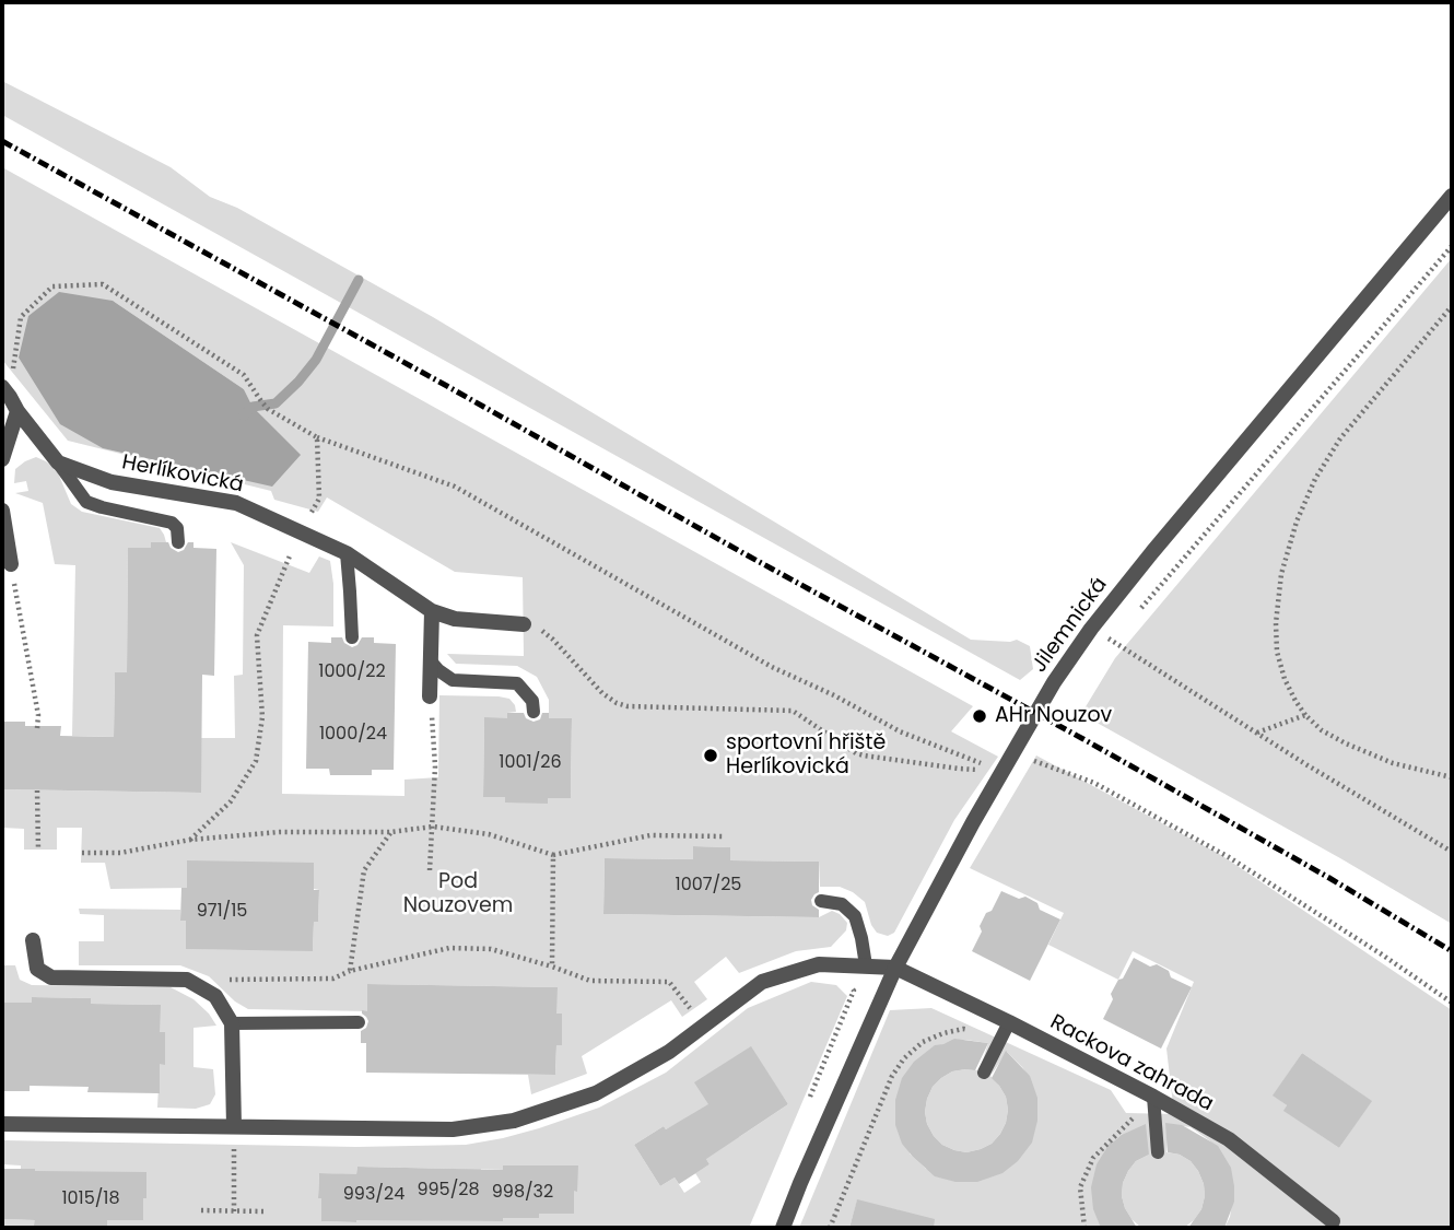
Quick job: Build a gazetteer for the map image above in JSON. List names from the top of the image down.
{
  "streets": {
    "street": ["Herlíkovická", "Jilemnická", "Rackova zahrada"]
  },
  "crossings": [
    ["Jilemnická", "Rackova zahrada"]
  ],
  "parks": ["Pod Nouzovem"],
  "places": ["AHr Nouzov", "sportovní hřiště Herlíkovická"],
  "house_numbers": [
    "1000/22",
    "1000/24",
    "1001/26",
    "1007/25",
    "971/15",
    "995/28",
    "998/32",
    "993/24",
    "1015/18"
  ]
}
